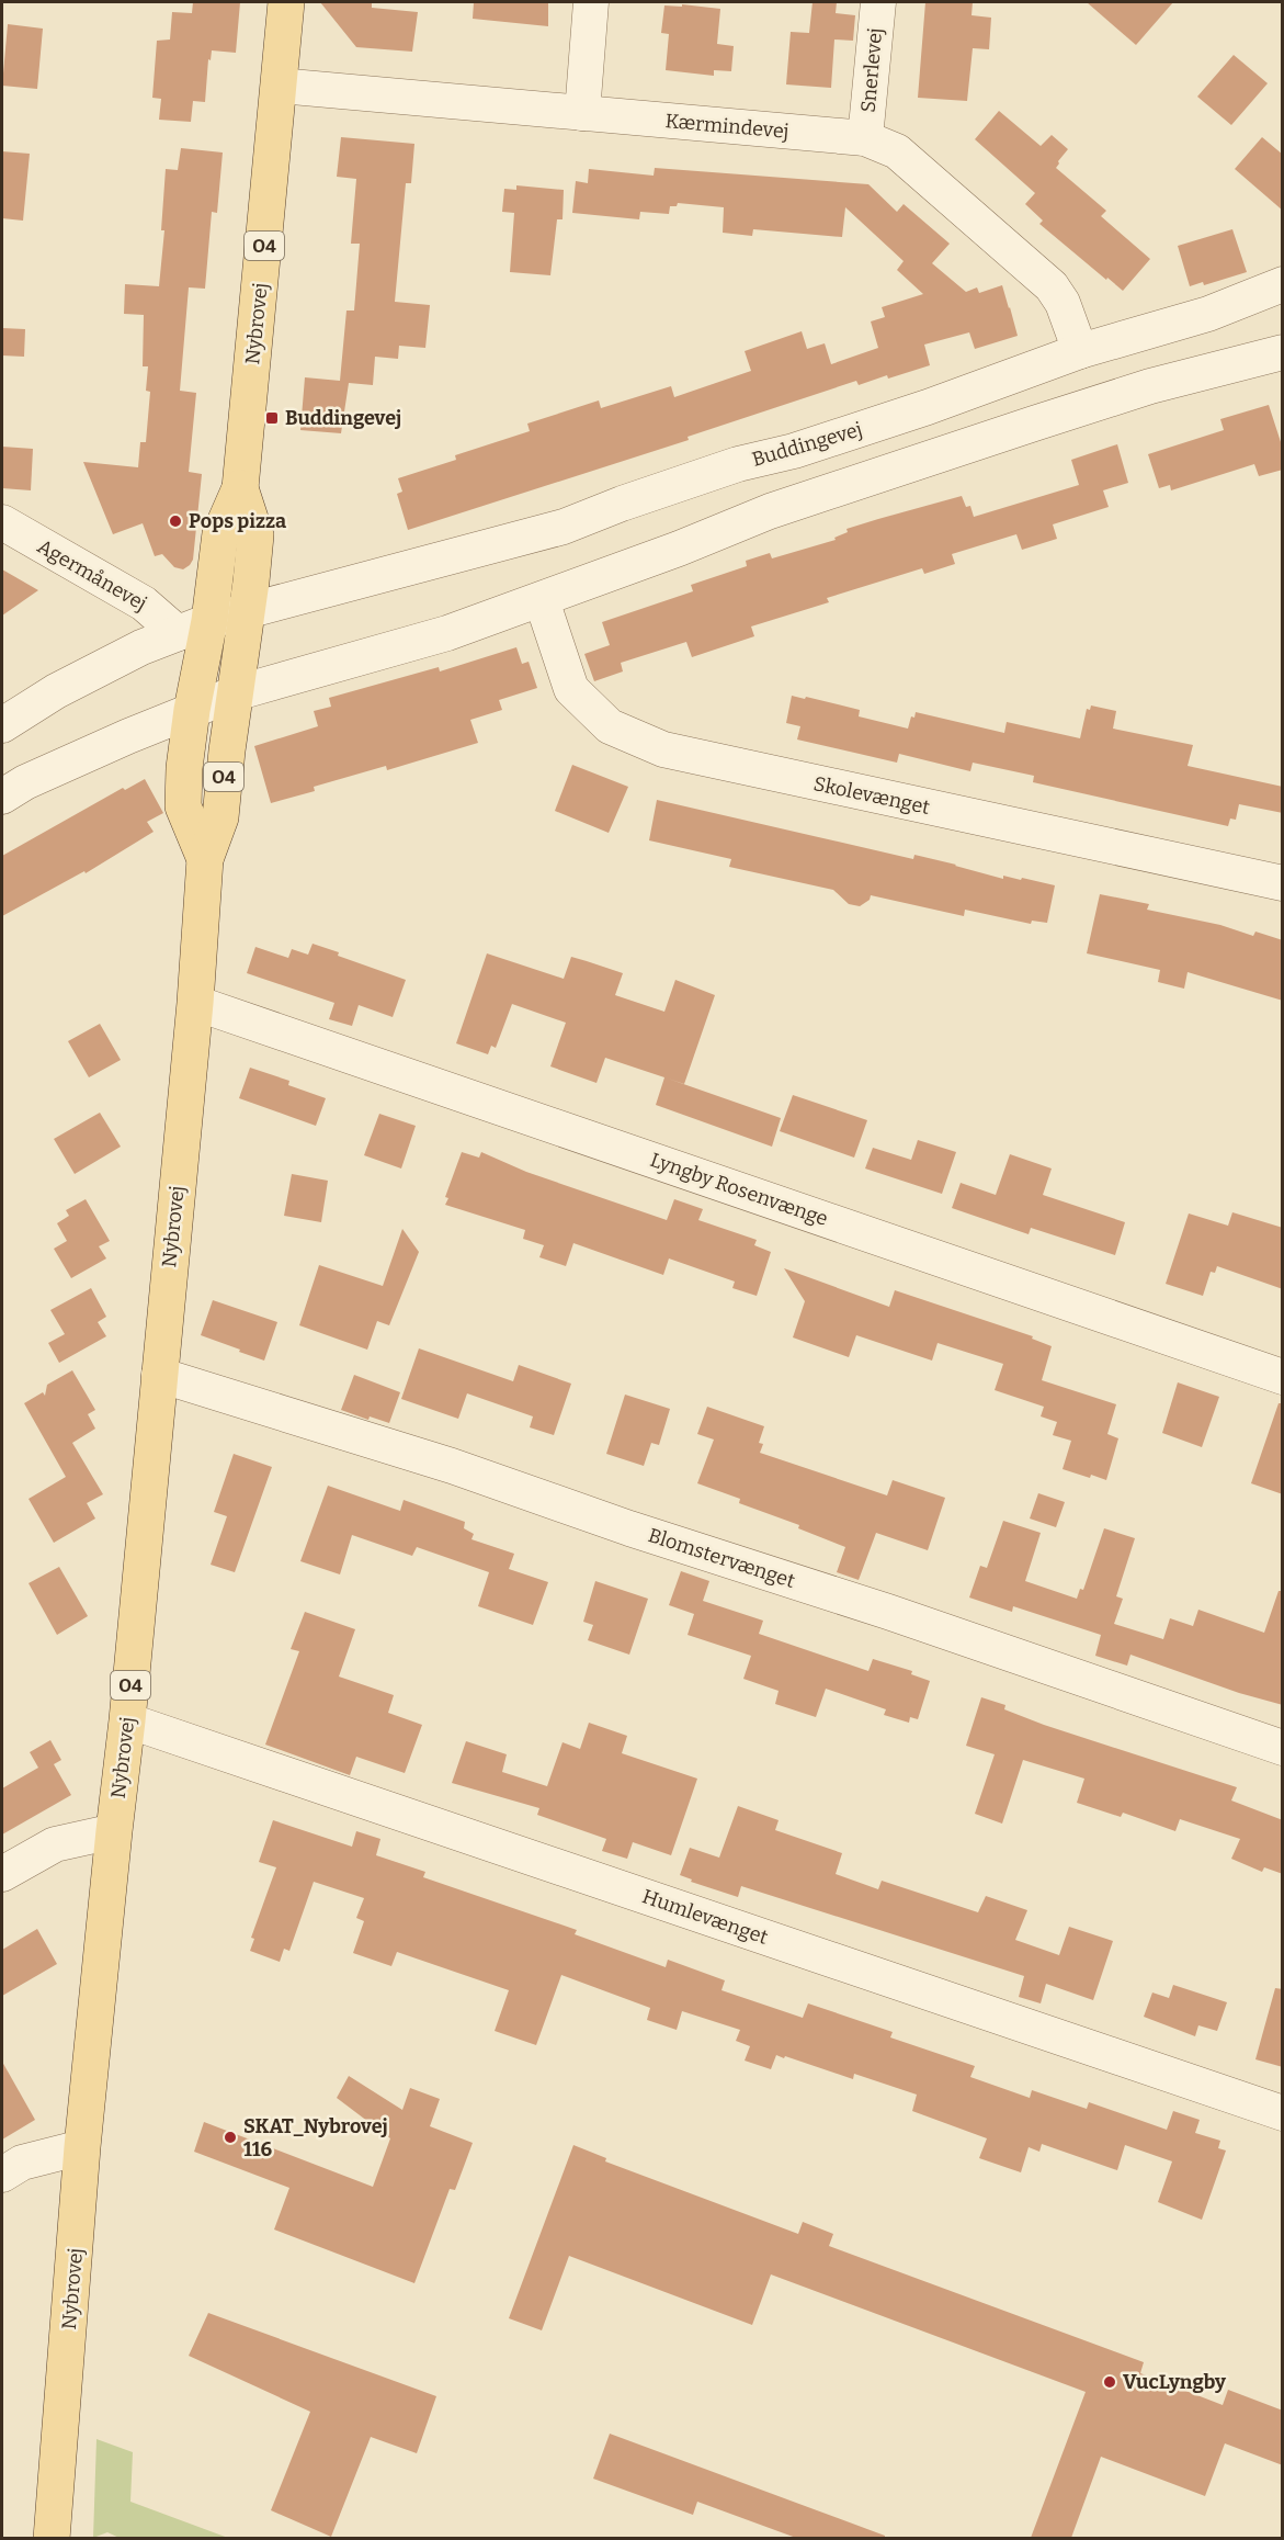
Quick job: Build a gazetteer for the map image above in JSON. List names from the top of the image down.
{
  "streets": {
    "main road": ["O4", "Nybrovej"],
    "street": [
      "Snerlevej",
      "Kærmindevej",
      "Buddingevej",
      "Agermånevej",
      "Skolevænget",
      "Lyngby Rosenvænge",
      "Blomstervænget",
      "Humlevænget"
    ]
  },
  "crossings": [
    ["Snerlevej", "Kærmindevej"],
    ["Kærmindevej", "Nybrovej"],
    ["Kærmindevej", "Buddingevej"],
    ["Nybrovej", "Buddingevej"],
    ["Nybrovej", "Agermånevej"],
    ["Nybrovej", "Lyngby Rosenvænge"],
    ["Nybrovej", "Blomstervænget"],
    ["Nybrovej", "Humlevænget"],
    ["Buddingevej", "Agermånevej"]
  ],
  "places": {
    "transit": ["Buddingevej"],
    "other": ["Pops pizza", "SKAT_Nybrovej 116", "VucLyngby"]
  }
}
